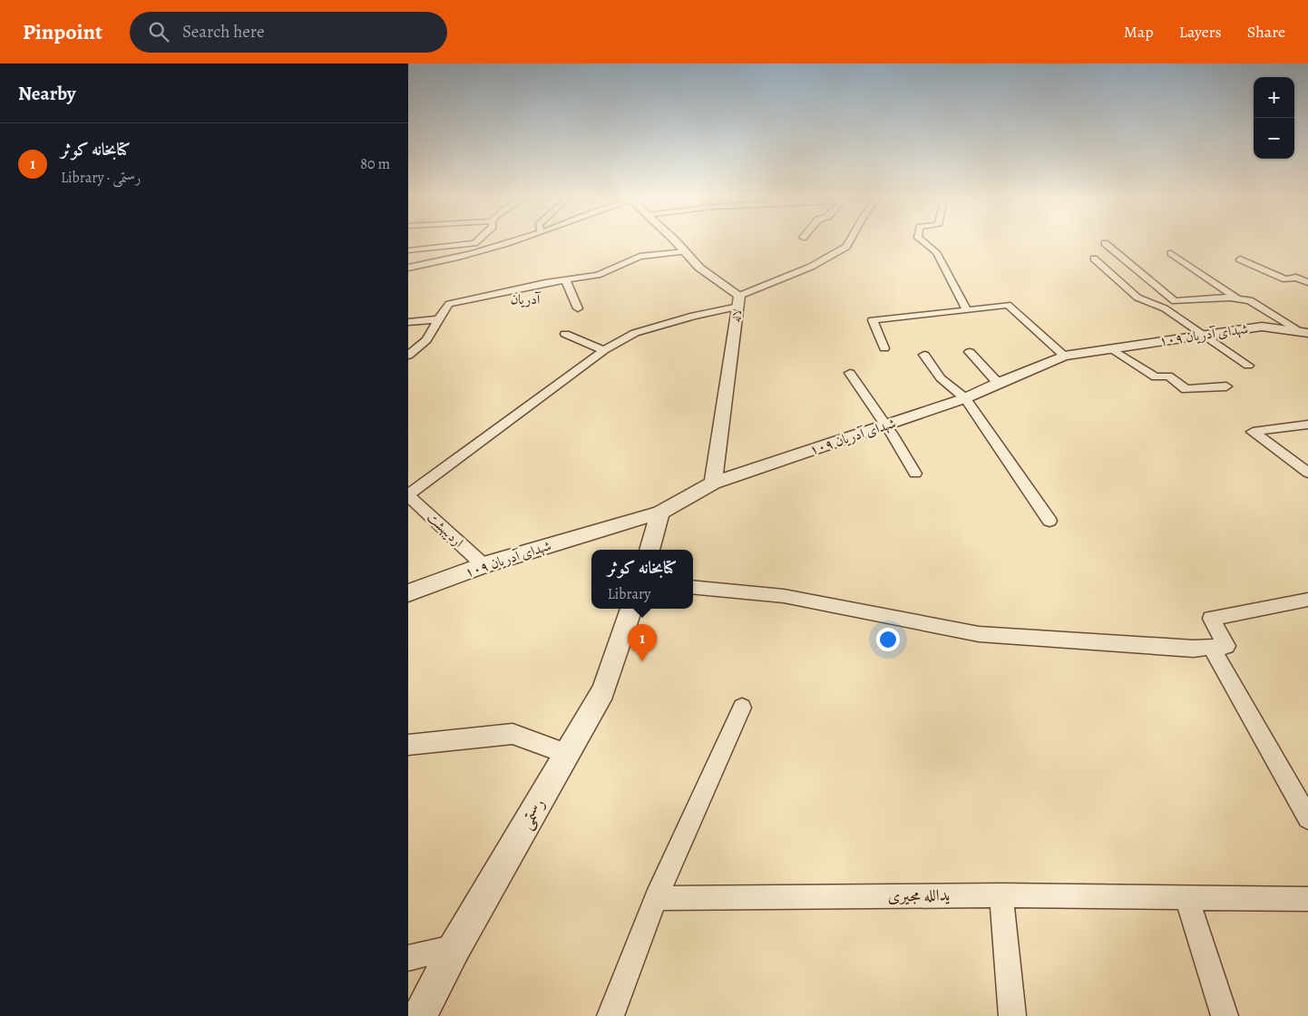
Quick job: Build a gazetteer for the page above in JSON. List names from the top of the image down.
{
  "streets": {
    "street": [
      "لاله",
      "شهدای آدریان ۱۰۹",
      "اردیبهشت",
      "رستمی",
      "یدالله مجیری"
    ]
  },
  "crossings": [
    ["لاله", "شهدای آدریان ۱۰۹"],
    ["شهدای آدریان ۱۰۹", "اردیبهشت"]
  ],
  "districts": ["آدریان"],
  "page": {
    "header": "Pinpoint",
    "search": "Search here",
    "nav": ["Map", "Layers", "Share"],
    "heading": "Nearby",
    "map_buttons": ["+", "−"],
    "list": [
      {
        "mark": "1",
        "name": "کتابخانه کوثر",
        "note": "Library · رستمی",
        "value": "80 m"
      }
    ],
    "popup": ["کتابخانه کوثر", "Library"],
    "pins": "1"
  }
}
